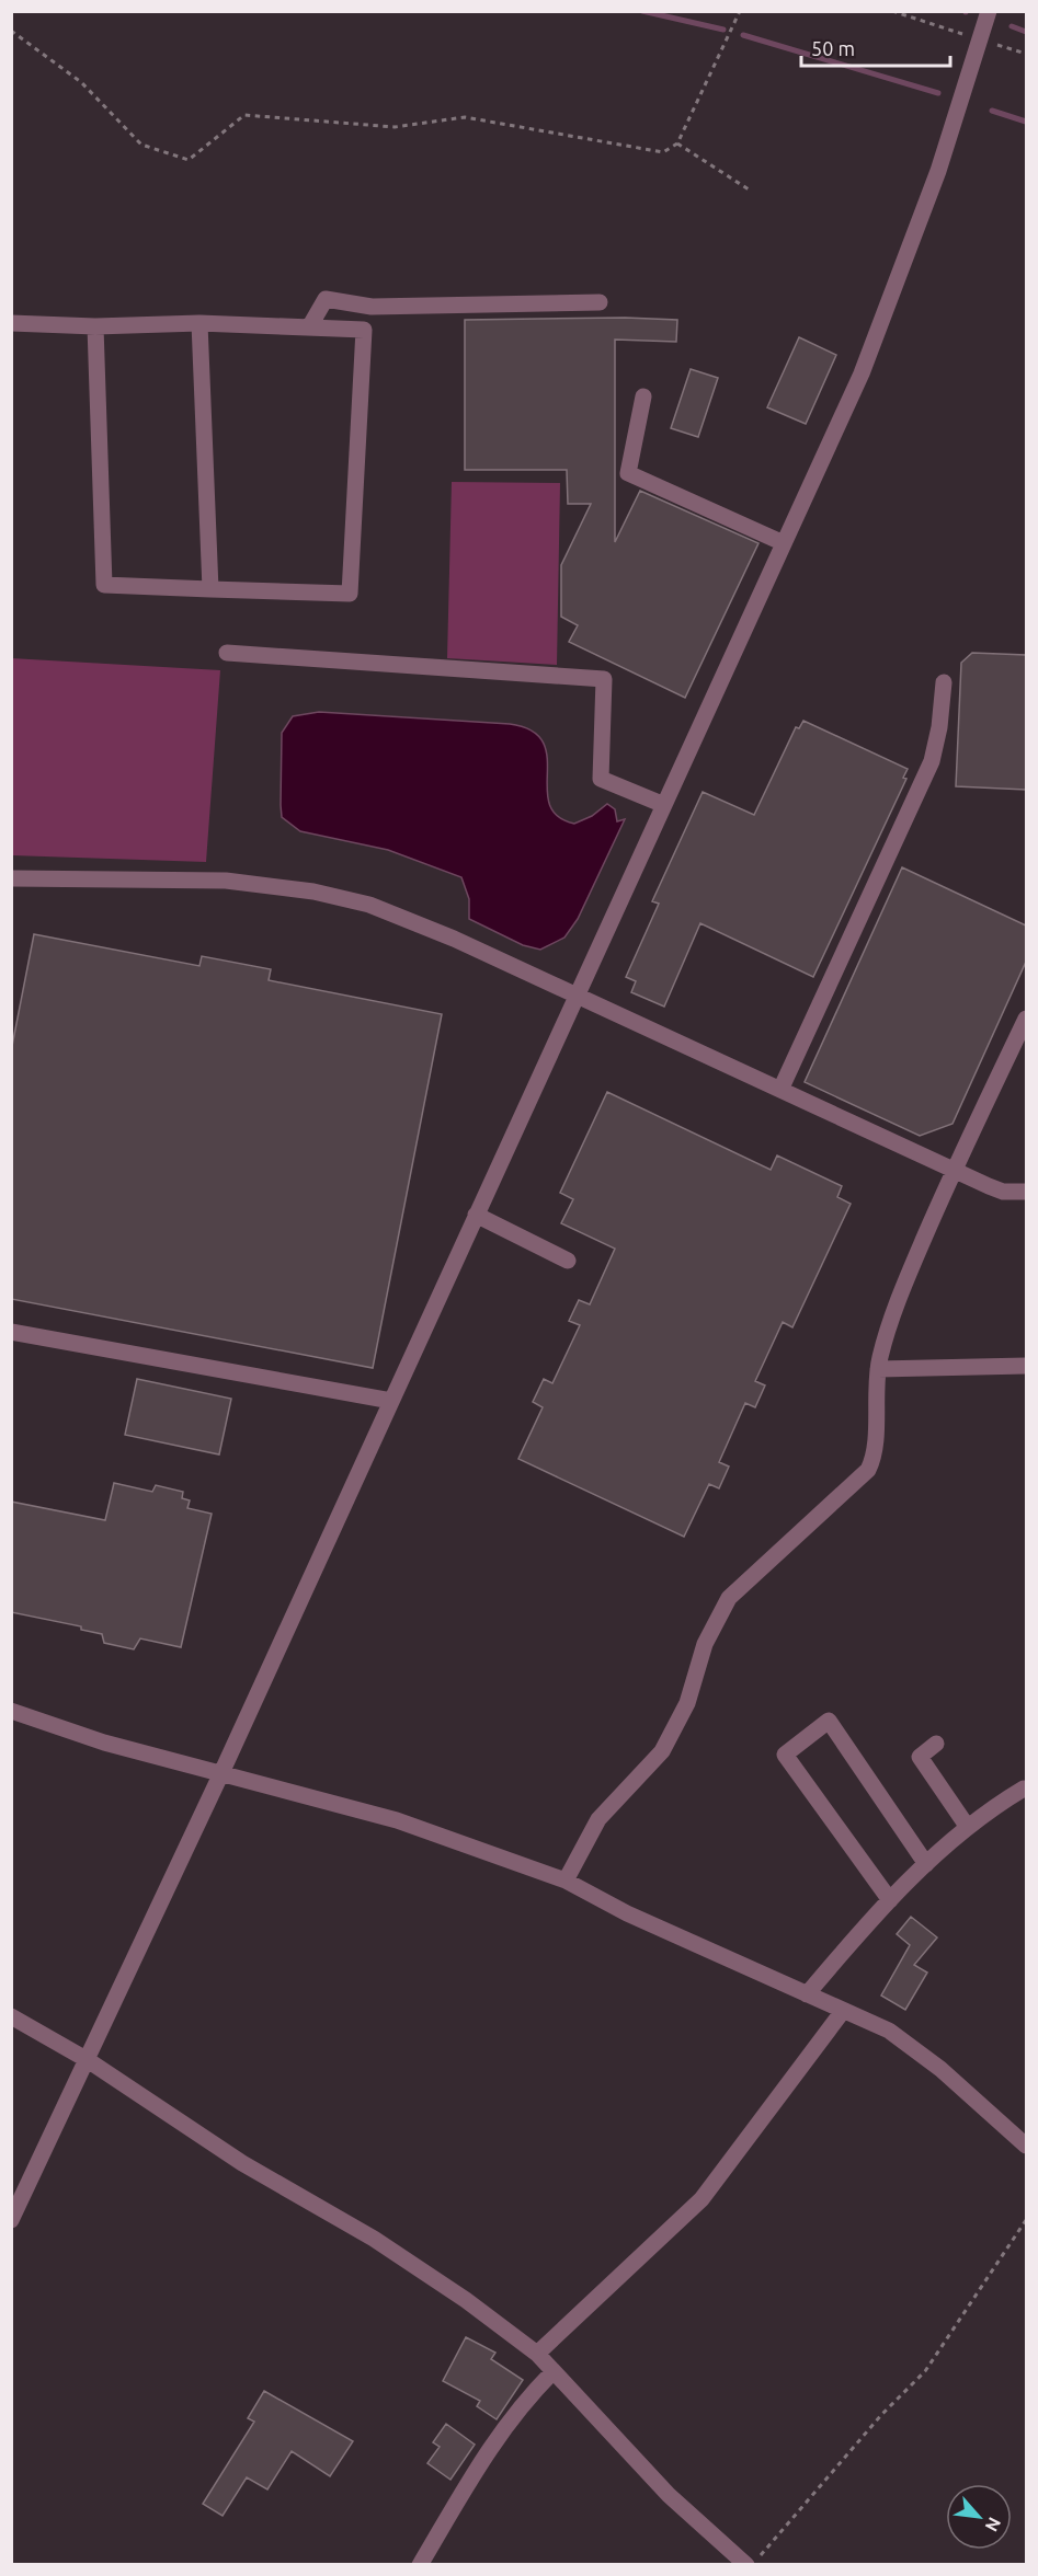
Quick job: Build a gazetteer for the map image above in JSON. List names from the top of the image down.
{
  "scale_bar": "50 m",
  "north": "bottom right"
}
